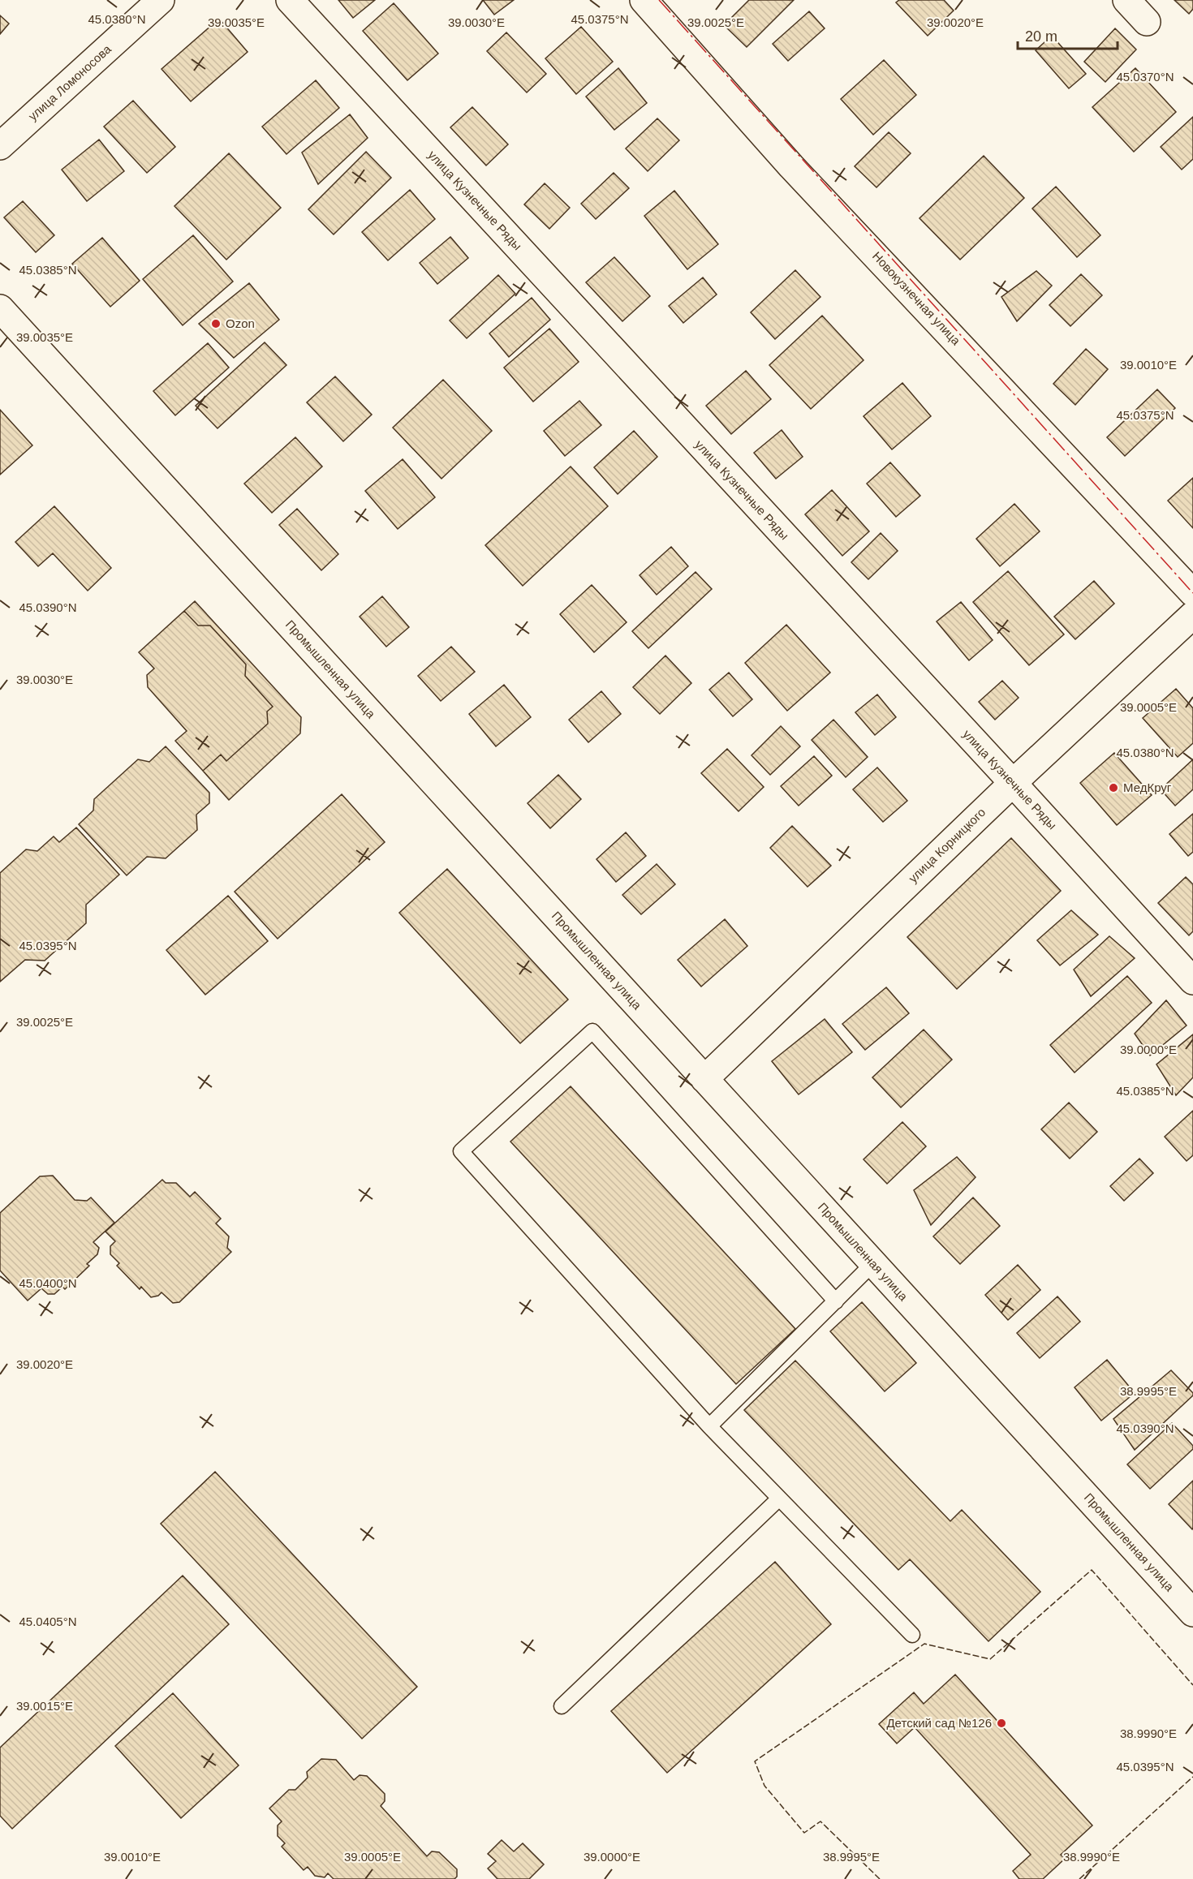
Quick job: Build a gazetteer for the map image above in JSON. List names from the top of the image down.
{
  "streets": {
    "main road": [
      "улица Ломоносова",
      "улица Кузнечные Ряды",
      "Новокузнечная улица",
      "Промышленная улица",
      "улица Корницкого"
    ]
  },
  "crossings": [
    ["улица Кузнечные Ряды", "улица Корницкого"],
    ["Промышленная улица", "улица Корницкого"]
  ],
  "places": ["Ozon", "МедКруг", "Детский сад №126"],
  "scale_bar": "20 m",
  "coordinates": [
    "45.0380°N",
    "45.0375°N",
    "39.0035°E",
    "39.0030°E",
    "39.0025°E",
    "39.0020°E",
    "45.0370°N",
    "45.0385°N",
    "39.0010°E",
    "45.0390°N",
    "39.0005°E",
    "45.0395°N",
    "39.0000°E",
    "45.0400°N",
    "38.9995°E",
    "45.0405°N",
    "39.0015°E",
    "38.9990°E"
  ]
}
